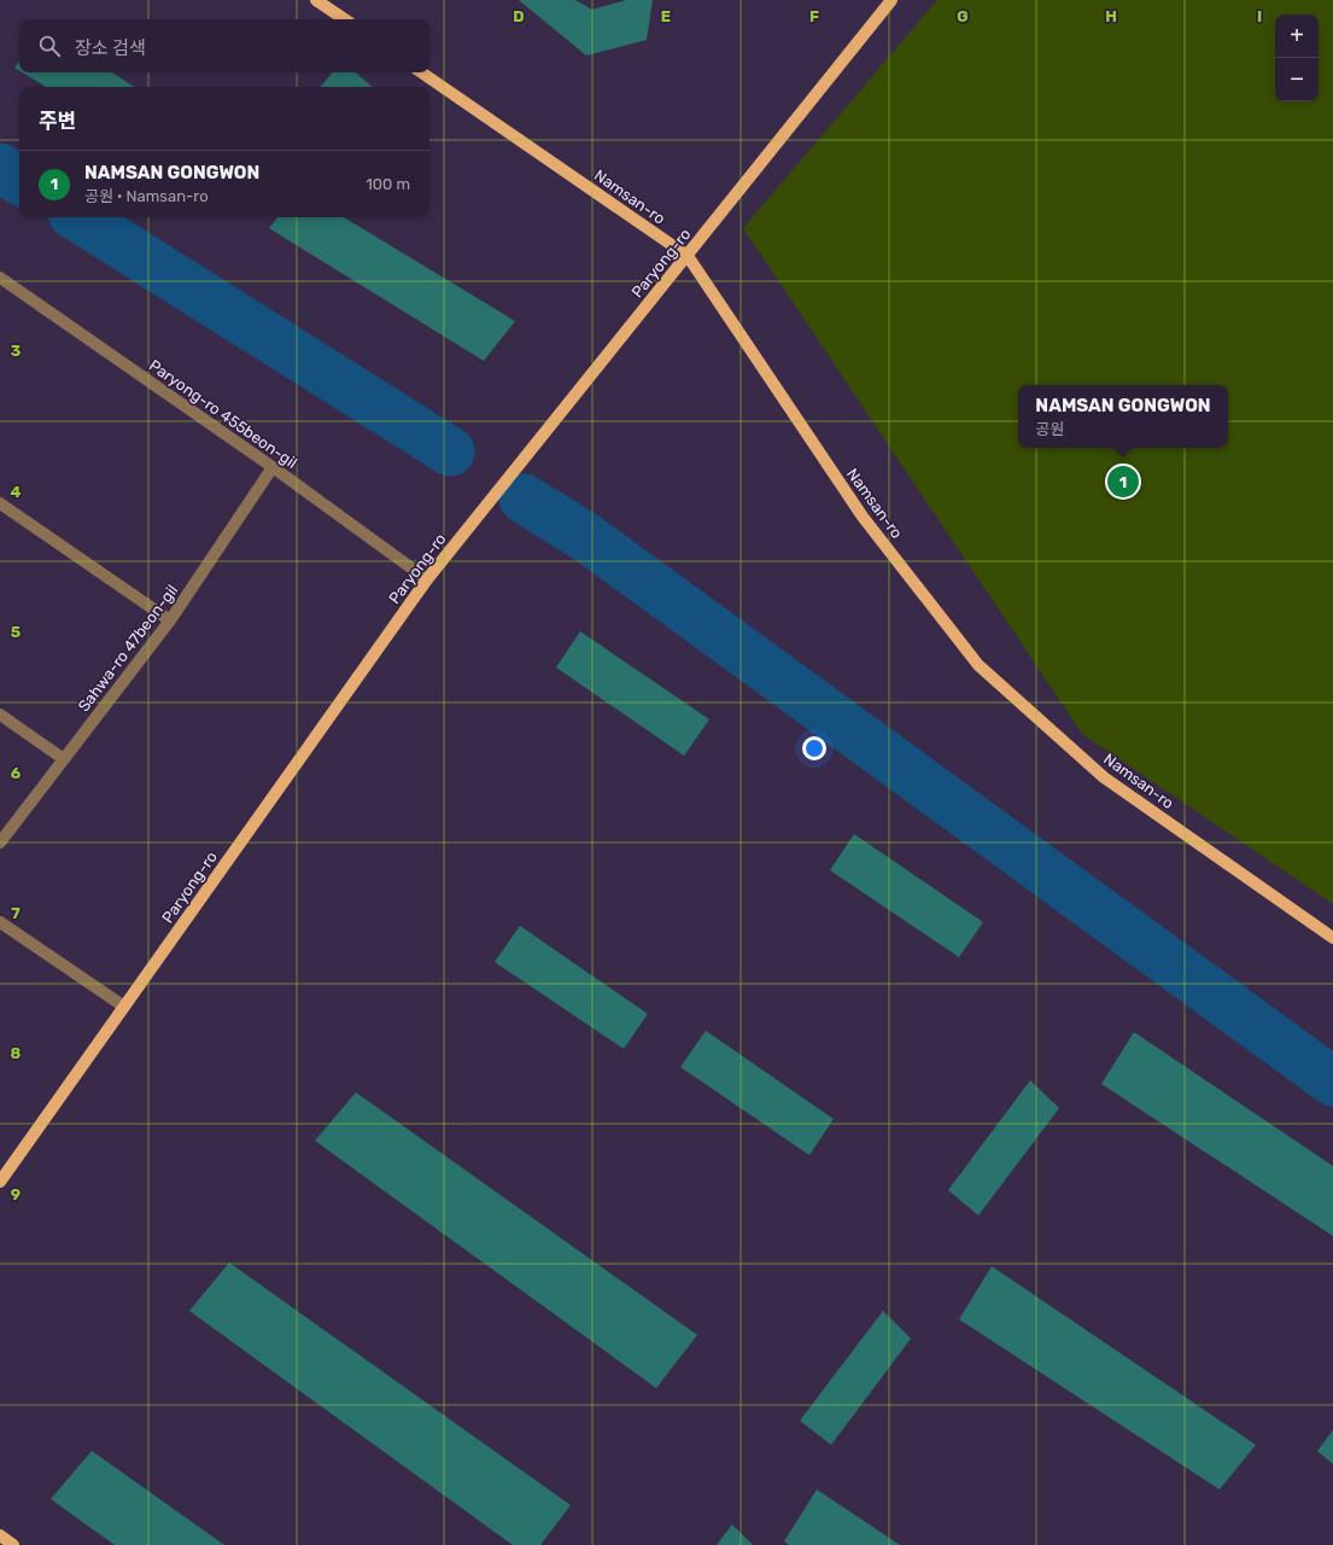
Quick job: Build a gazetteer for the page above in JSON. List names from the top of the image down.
{
  "streets": {
    "main road": ["Namsan-ro", "Paryong-ro"],
    "street": ["Paryong-ro 455beon-gil", "Sahwa-ro 47beon-gil"]
  },
  "crossings": [
    ["Namsan-ro", "Paryong-ro"],
    ["Paryong-ro", "Paryong-ro 455beon-gil"],
    ["Paryong-ro 455beon-gil", "Sahwa-ro 47beon-gil"]
  ],
  "page": {
    "map_buttons": ["+", "−"],
    "search": "장소 검색",
    "heading": "주변",
    "list": [
      {
        "mark": "1",
        "name": "NAMSAN GONGWON",
        "note": "공원 · Namsan-ro",
        "value": "100 m"
      }
    ],
    "popup": ["NAMSAN GONGWON", "공원"],
    "pins": "1"
  },
  "grid": {
    "columns": [
      "D",
      "E",
      "F",
      "G",
      "H",
      "I"
    ],
    "rows": [
      "3",
      "4",
      "5",
      "6",
      "7",
      "8",
      "9"
    ]
  }
}
